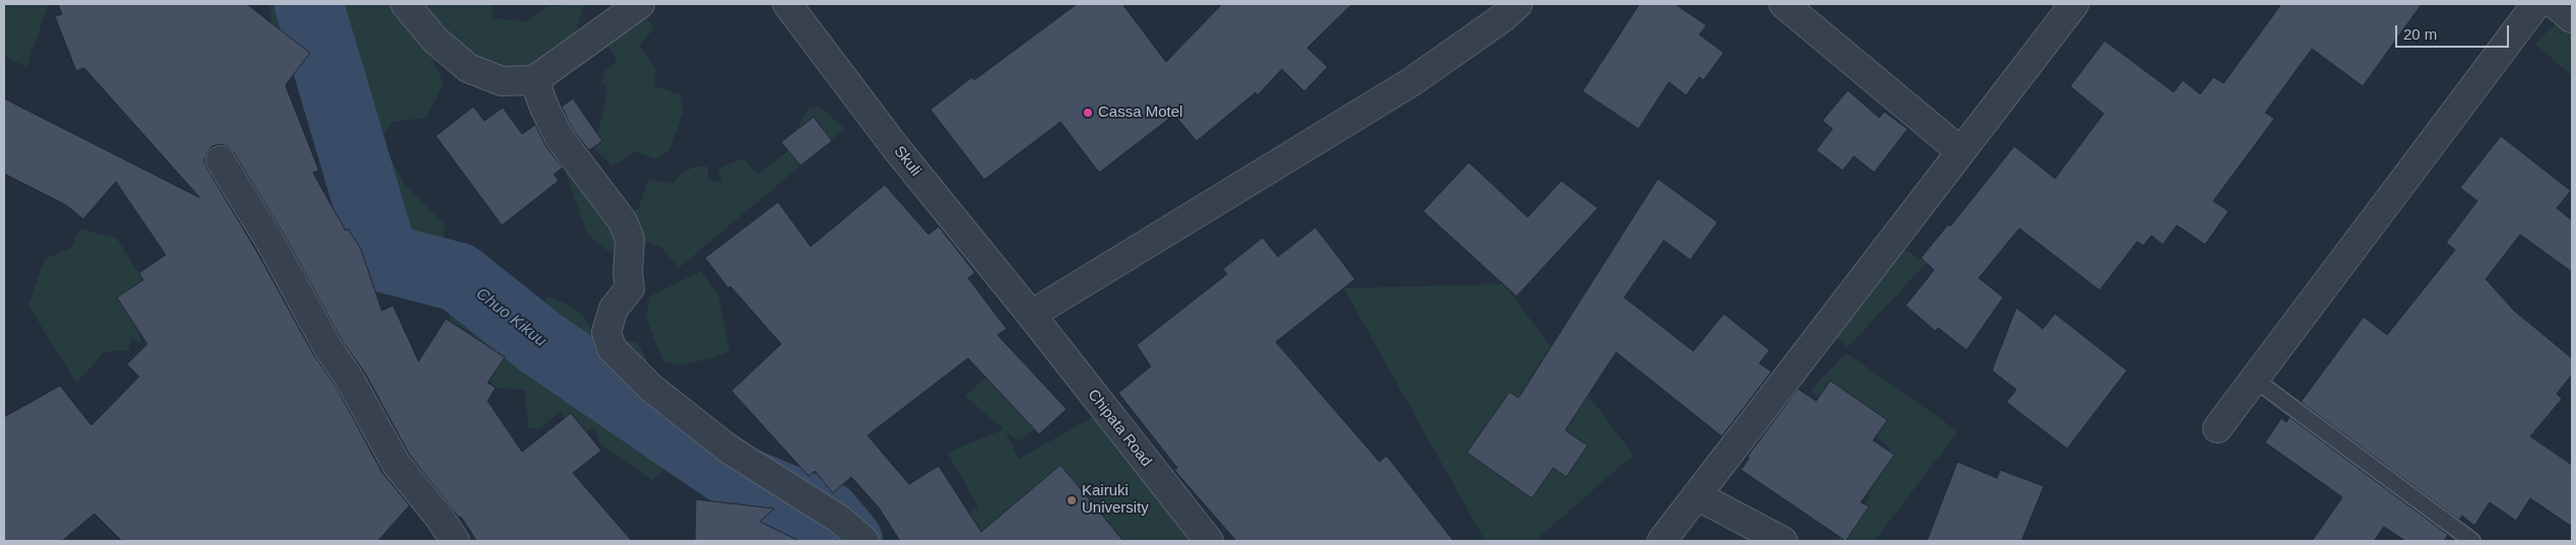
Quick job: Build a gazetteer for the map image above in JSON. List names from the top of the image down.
{
  "streets": {
    "street": ["Skuli", "Chipata Road"]
  },
  "crossings": [
    ["Skuli", "Chipata Road"]
  ],
  "water": ["Chuo Kikuu"],
  "places": ["Cassa Motel", "Kairuki University"],
  "scale_bar": "20 m"
}
